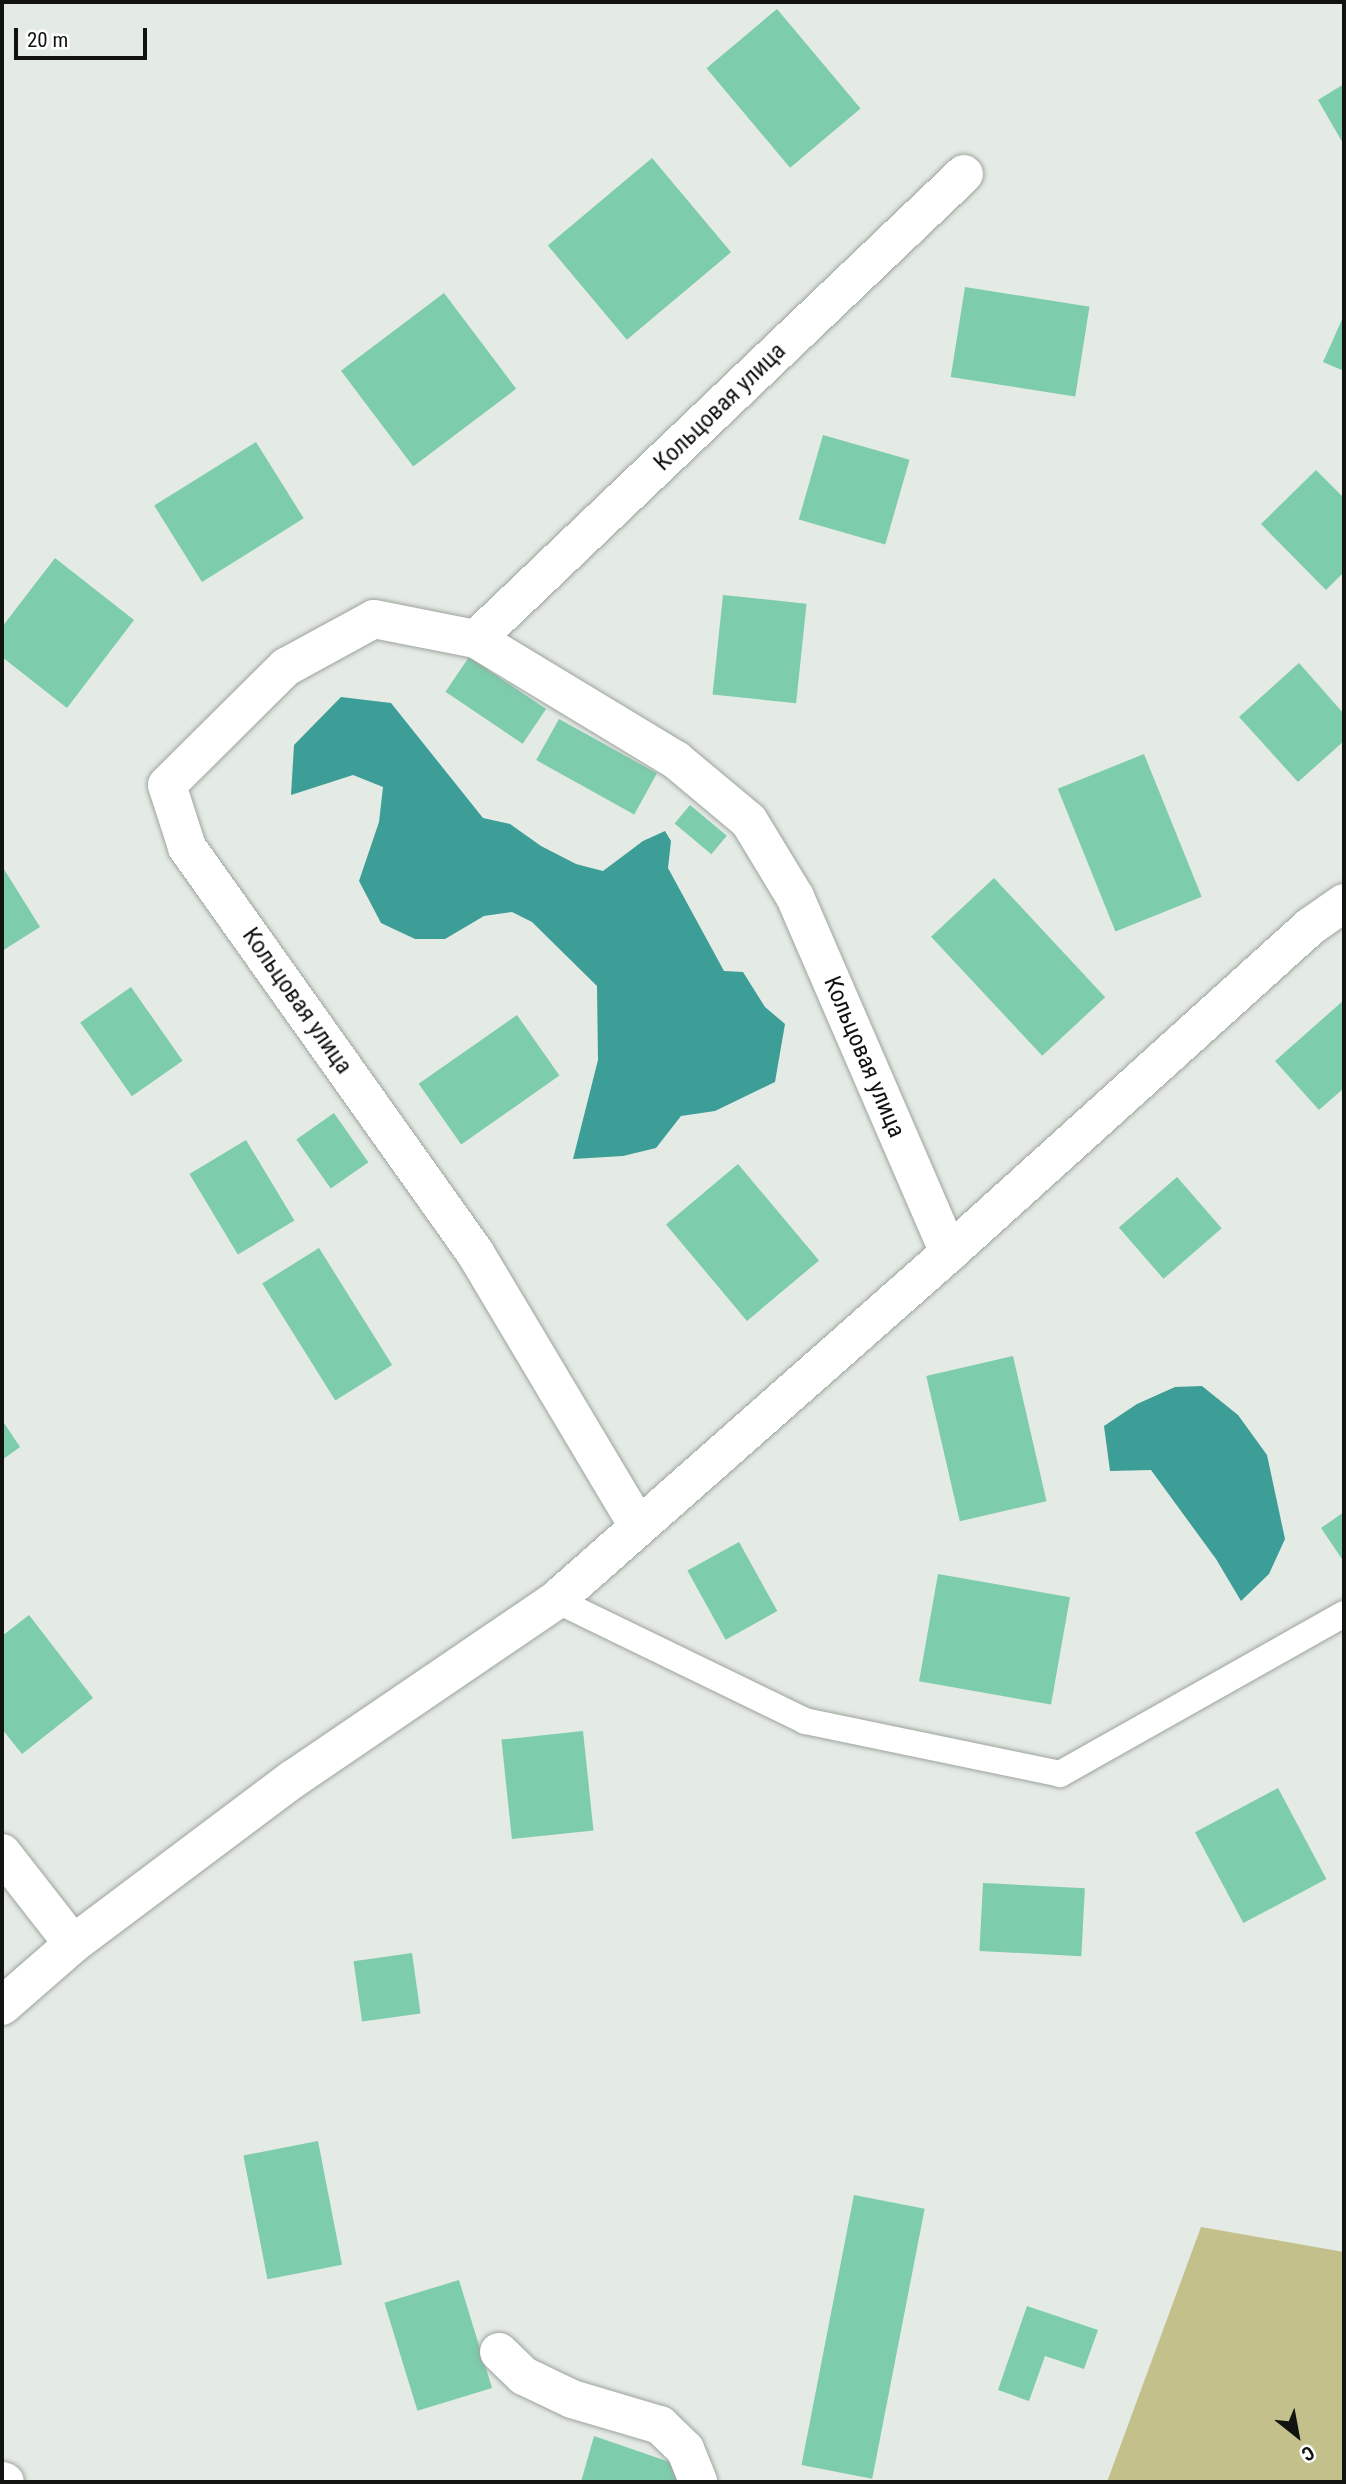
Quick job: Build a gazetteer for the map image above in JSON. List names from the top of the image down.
{
  "streets": {
    "street": ["Кольцовая улица"]
  },
  "scale_bar": "20 m",
  "north": "bottom right"
}
